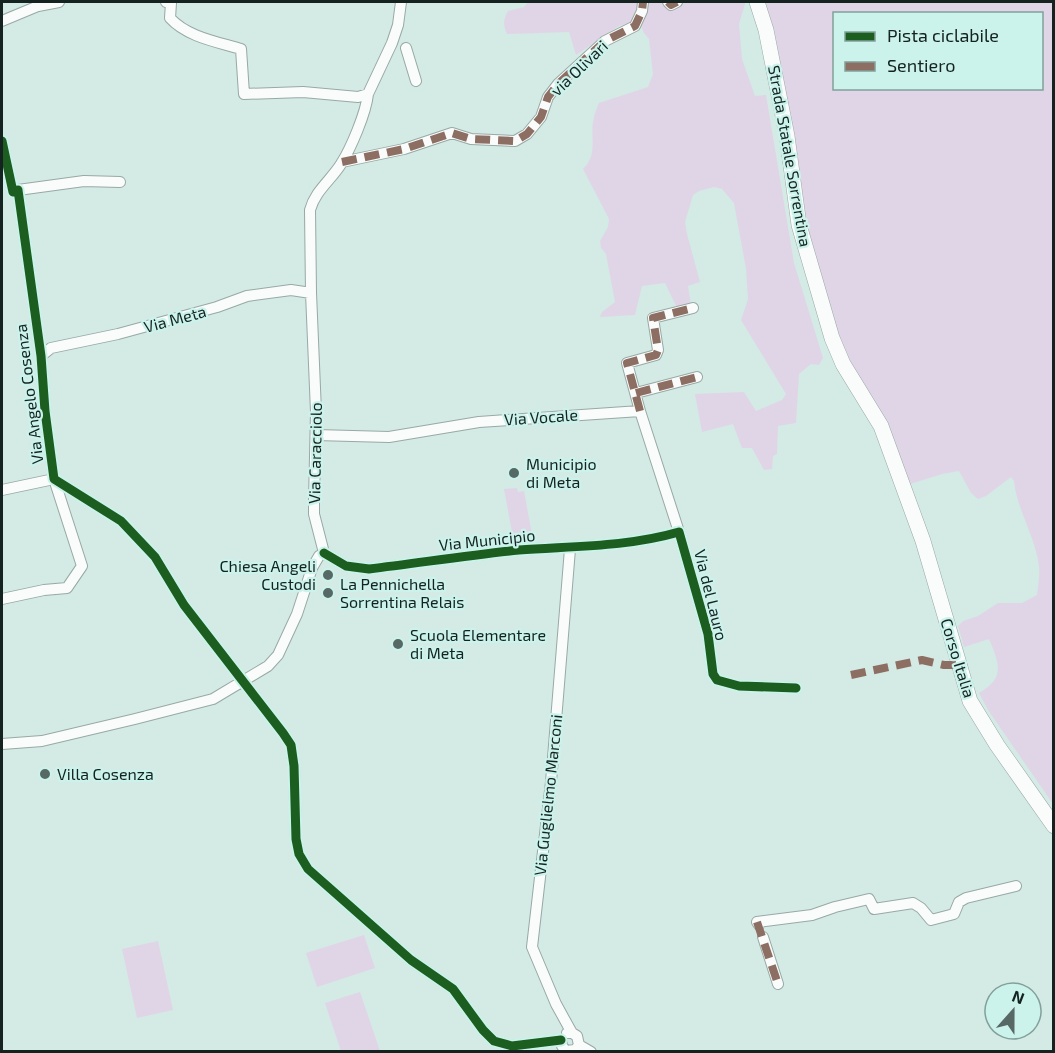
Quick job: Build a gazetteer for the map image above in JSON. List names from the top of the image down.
{
  "streets": {
    "main road": ["Strada Statale Sorrentina", "Corso Italia"],
    "street": [
      "via Olivari",
      "Via Meta",
      "Via Angelo Cosenza",
      "Via Vocale",
      "Via Caracciolo",
      "Via Municipio",
      "Via del Lauro",
      "Via Guglielmo Marconi"
    ]
  },
  "crossings": [
    ["via Olivari", "Via Caracciolo"],
    ["Strada Statale Sorrentina", "Corso Italia"],
    ["Via Meta", "Via Angelo Cosenza"],
    ["Via Meta", "Via Caracciolo"],
    ["Via Angelo Cosenza", "Via Guglielmo Marconi"],
    ["Via Vocale", "Via Caracciolo"],
    ["Via Caracciolo", "Via Municipio"],
    ["Via Municipio", "Via del Lauro"],
    ["Via Municipio", "Via Guglielmo Marconi"]
  ],
  "places": [
    "Municipio di Meta",
    "Chiesa Angeli Custodi",
    "La Pennichella Sorrentina Relais",
    "Scuola Elementare di Meta",
    "Villa Cosenza"
  ],
  "legend": ["Pista ciclabile", "Sentiero"],
  "north": "top"
}
